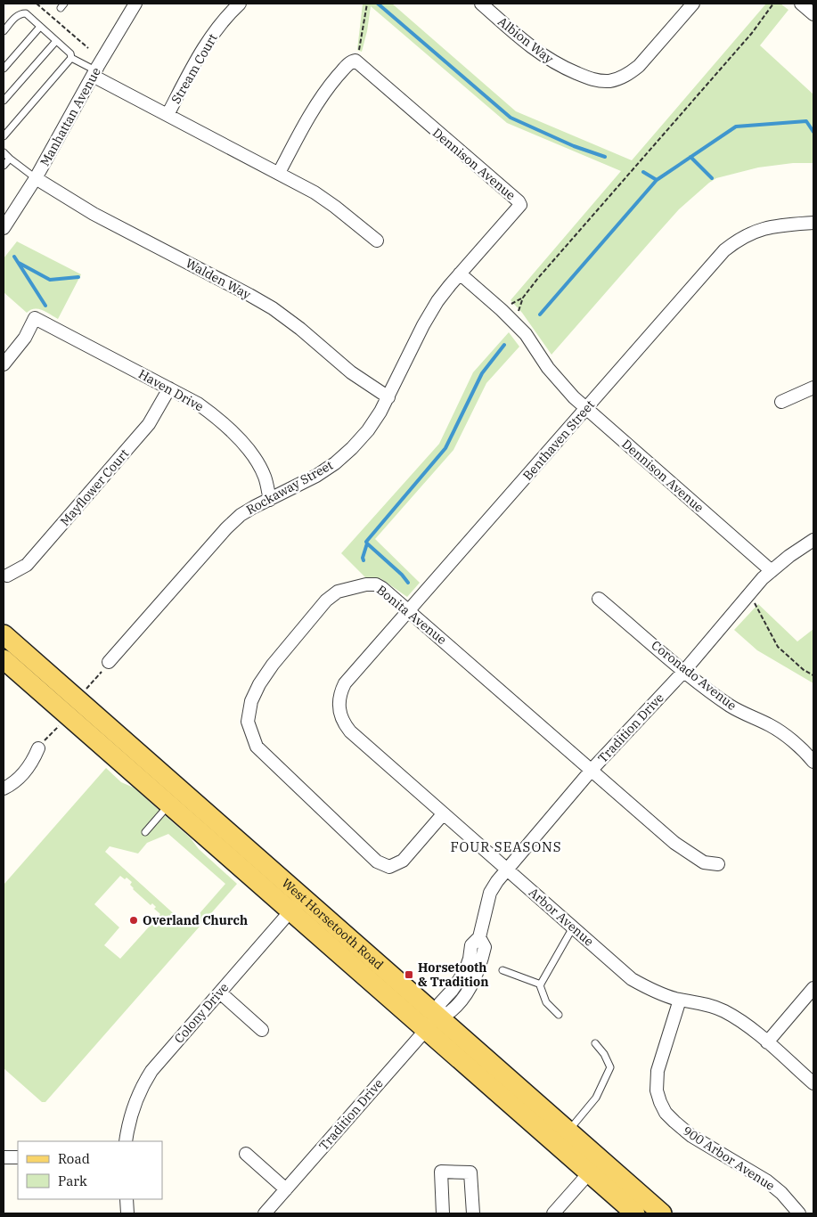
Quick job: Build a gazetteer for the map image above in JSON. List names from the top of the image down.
{
  "streets": {
    "main road": ["West Horsetooth Road"],
    "street": [
      "Albion Way",
      "Stream Court",
      "Manhattan Avenue",
      "Dennison Avenue",
      "Walden Way",
      "Haven Drive",
      "Benthaven Street",
      "Mayflower Court",
      "Rockaway Street",
      "Bonita Avenue",
      "Coronado Avenue",
      "Tradition Drive",
      "Arbor Avenue",
      "Colony Drive",
      "900 Arbor Avenue"
    ]
  },
  "crossings": [
    ["Manhattan Avenue", "Walden Way"],
    ["Dennison Avenue", "Benthaven Street"],
    ["Dennison Avenue", "Rockaway Street"],
    ["Dennison Avenue", "Tradition Drive"],
    ["Walden Way", "Rockaway Street"],
    ["Haven Drive", "Mayflower Court"],
    ["Haven Drive", "Rockaway Street"],
    ["Benthaven Street", "Bonita Avenue"],
    ["Benthaven Street", "Arbor Avenue"],
    ["Bonita Avenue", "Tradition Drive"],
    ["Bonita Avenue", "Arbor Avenue"],
    ["Coronado Avenue", "Tradition Drive"],
    ["Tradition Drive", "Arbor Avenue"],
    ["Tradition Drive", "West Horsetooth Road"],
    ["Arbor Avenue", "900 Arbor Avenue"],
    ["West Horsetooth Road", "Colony Drive"]
  ],
  "districts": ["FOUR SEASONS"],
  "places": {
    "other": ["Overland Church"],
    "transit": ["Horsetooth & Tradition"]
  },
  "legend": ["Road", "Park"]
}
